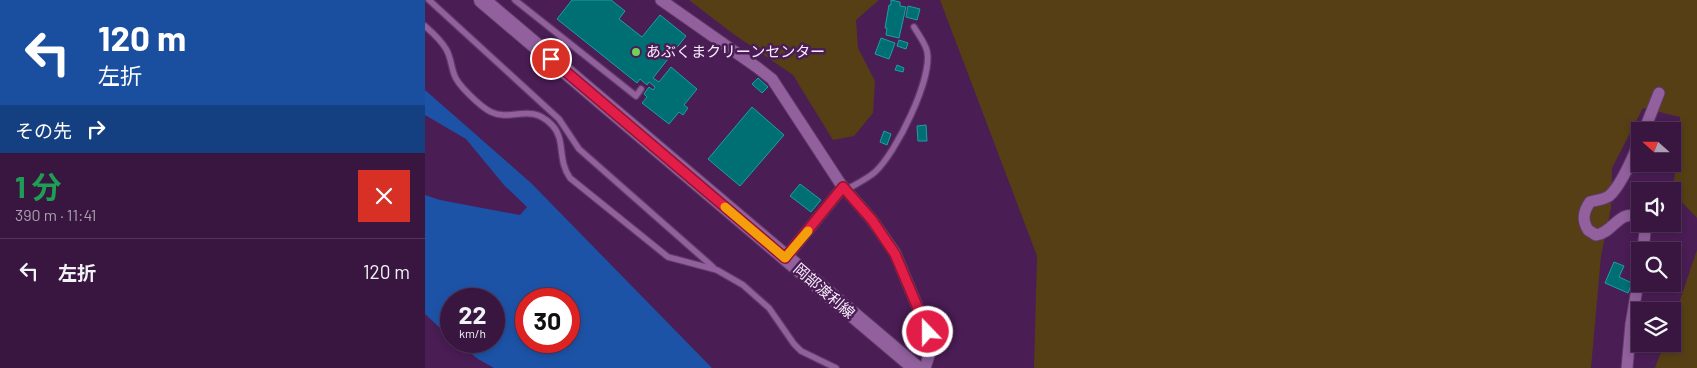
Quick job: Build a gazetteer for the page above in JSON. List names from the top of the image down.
{
  "streets": {
    "main road": ["岡部渡利線"]
  },
  "places": ["あぶくまクリーンセンター"],
  "north": "left",
  "page": {
    "turn": ["120 m", "左折"],
    "then": "その先",
    "heading": ["1 分", "390 m · 11:41"],
    "list": [
      {
        "name": "左折",
        "value": "120 m"
      }
    ],
    "speed": "22 km/h",
    "limit": "30"
  }
}
